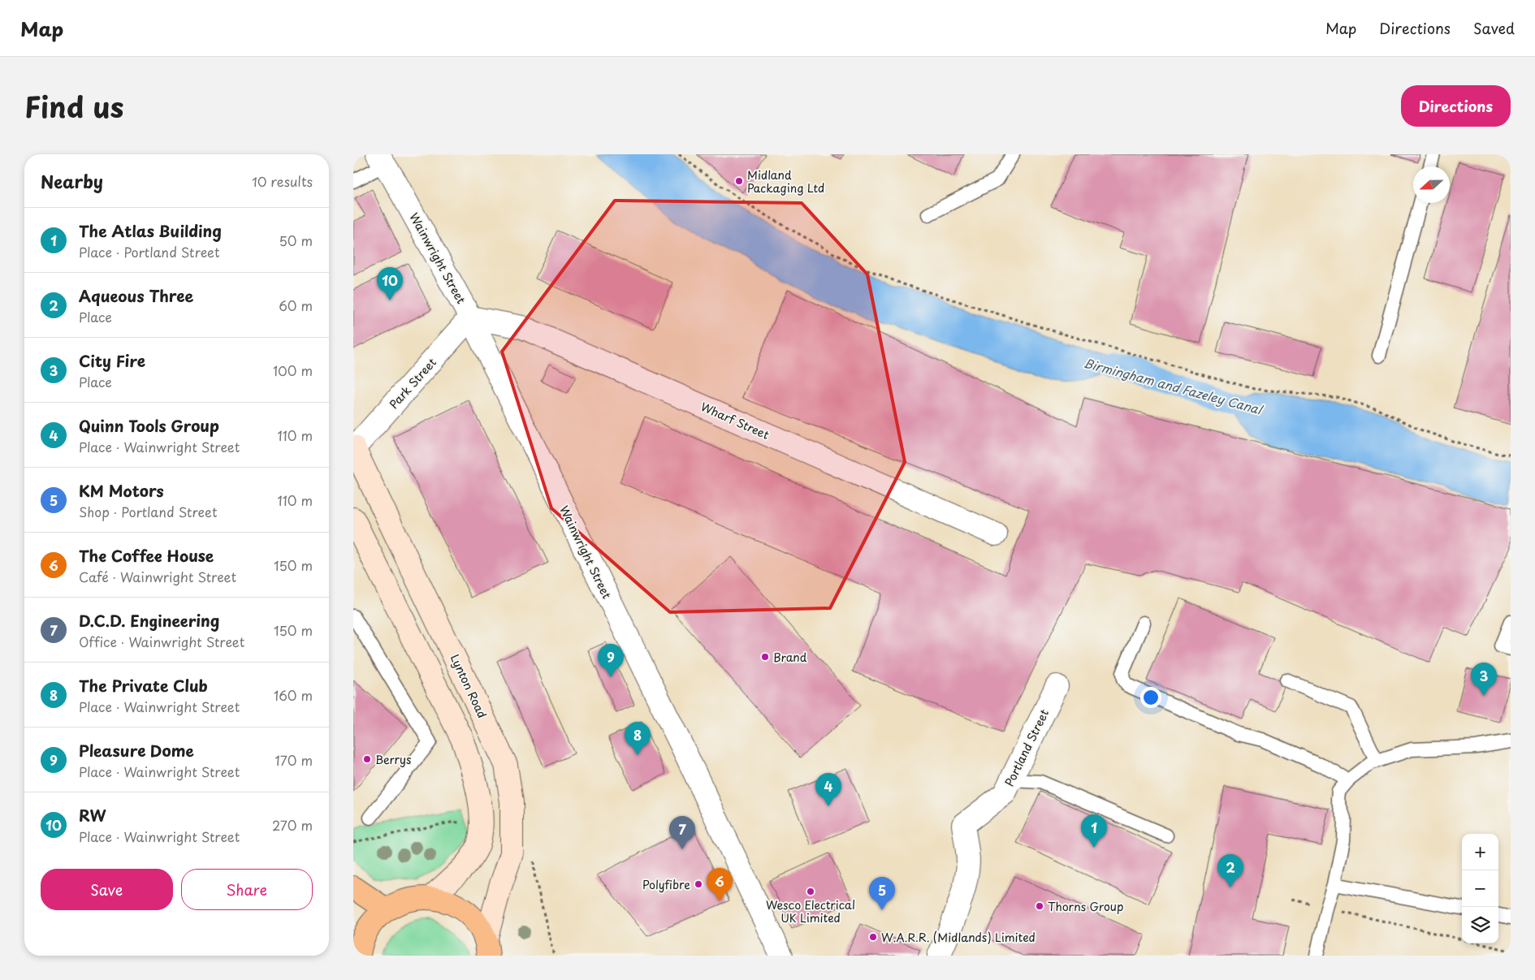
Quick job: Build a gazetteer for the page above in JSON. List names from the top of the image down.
{
  "streets": {
    "main road": ["Lynton Road"],
    "street": [
      "Wainwright Street",
      "Park Street",
      "Wharf Street",
      "Portland Street"
    ]
  },
  "crossings": [
    ["Wainwright Street", "Park Street"],
    ["Wainwright Street", "Wharf Street"],
    ["Park Street", "Wharf Street"],
    ["Park Street", "Lynton Road"]
  ],
  "water": ["Birmingham and Fazeley Canal"],
  "places": [
    "Midland Packaging Ltd",
    "Brand",
    "Berrys",
    "Polyfibre",
    "Wesco Electrical UK Limited",
    "Thorns Group",
    "W.A.R.R. (Midlands) Limited"
  ],
  "north": "left",
  "page": {
    "header": "Map",
    "nav": ["Map", "Directions", "Saved"],
    "title": "Find us",
    "buttons": [
      "Directions",
      ["Save", "Share"]
    ],
    "heading": ["Nearby", "10 results"],
    "list": [
      {
        "mark": "1",
        "name": "The Atlas Building",
        "note": "Place · Portland Street",
        "value": "50 m"
      },
      {
        "mark": "2",
        "name": "Aqueous Three",
        "note": "Place",
        "value": "60 m"
      },
      {
        "mark": "3",
        "name": "City Fire",
        "note": "Place",
        "value": "100 m"
      },
      {
        "mark": "4",
        "name": "Quinn Tools Group",
        "note": "Place · Wainwright Street",
        "value": "110 m"
      },
      {
        "mark": "5",
        "name": "KM Motors",
        "note": "Shop · Portland Street",
        "value": "110 m"
      },
      {
        "mark": "6",
        "name": "The Coffee House",
        "note": "Café · Wainwright Street",
        "value": "150 m"
      },
      {
        "mark": "7",
        "name": "D.C.D. Engineering",
        "note": "Office · Wainwright Street",
        "value": "150 m"
      },
      {
        "mark": "8",
        "name": "The Private Club",
        "note": "Place · Wainwright Street",
        "value": "160 m"
      },
      {
        "mark": "9",
        "name": "Pleasure Dome",
        "note": "Place · Wainwright Street",
        "value": "170 m"
      },
      {
        "mark": "10",
        "name": "RW",
        "note": "Place · Wainwright Street",
        "value": "270 m"
      }
    ],
    "pins": [
      "10",
      "9",
      "3",
      "8",
      "4",
      "1",
      "7",
      "2",
      "6",
      "5"
    ],
    "map_buttons": ["+", "−"]
  }
}
